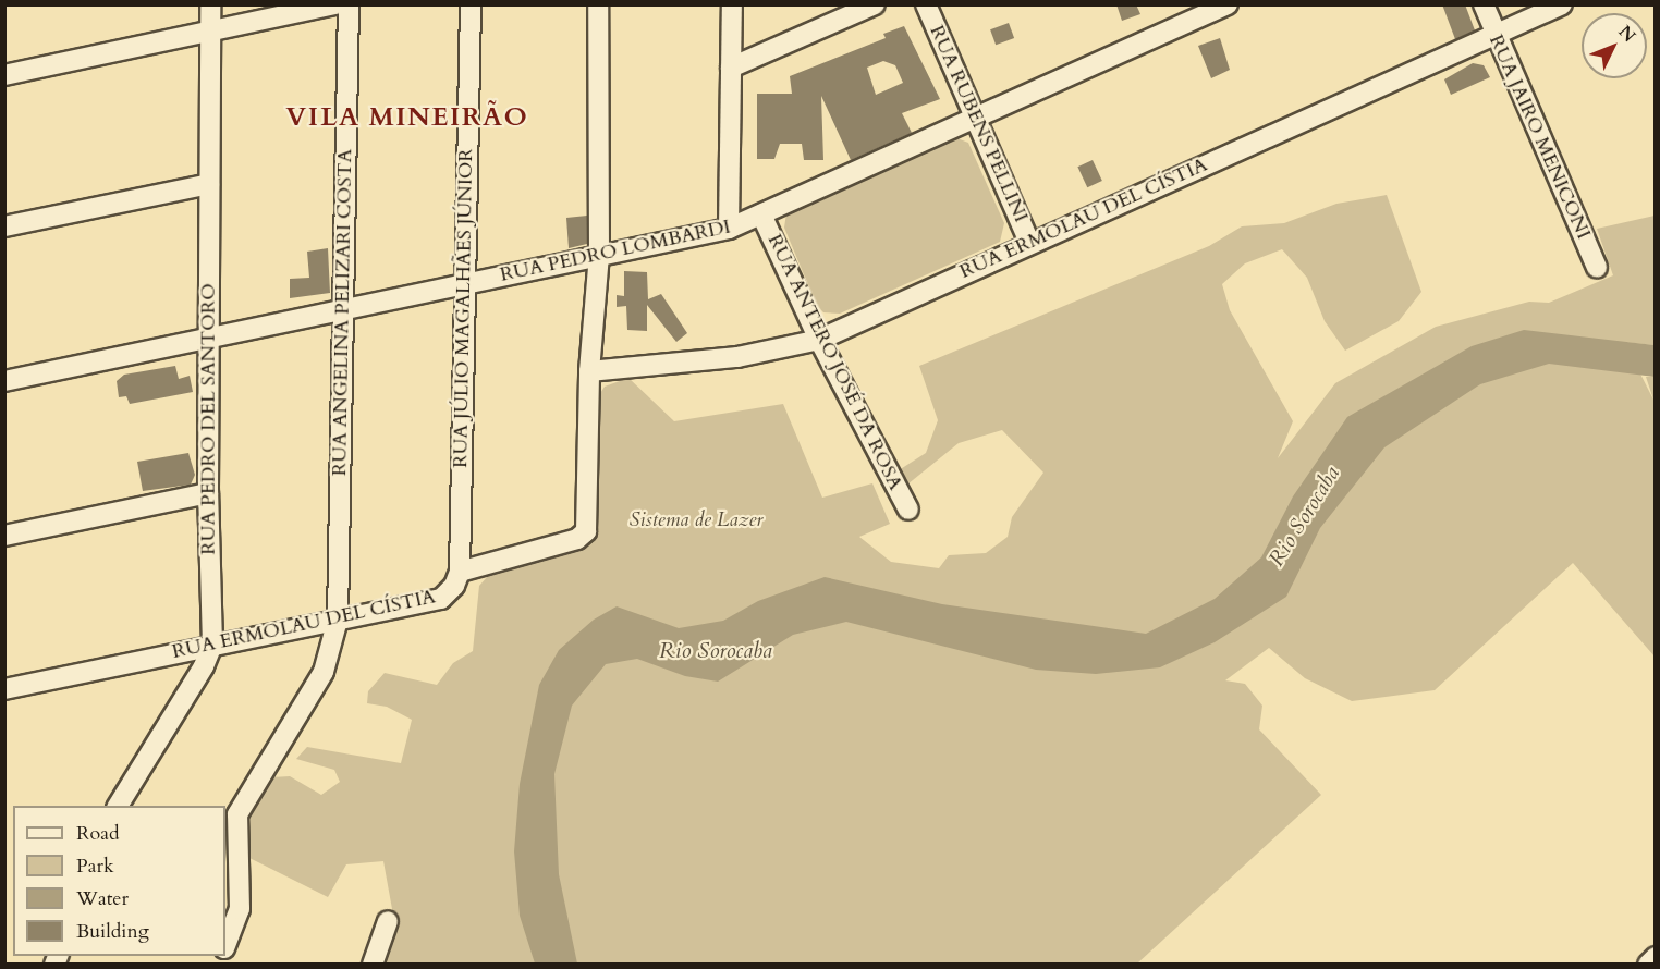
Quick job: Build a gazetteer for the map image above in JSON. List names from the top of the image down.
{
  "streets": {
    "street": [
      "RUA RUBENS PELLINI",
      "RUA JAIRO MENICONI",
      "RUA ERMOLAU DEL CÍSTIA",
      "RUA PEDRO LOMBARDI",
      "RUA JÚLIO MAGALHÃES JÚNIOR",
      "RUA ANGELINA PELIZARI COSTA",
      "RUA ANTERO JOSÉ DA ROSA",
      "RUA PEDRO DEL SANTORO"
    ]
  },
  "crossings": [
    ["RUA RUBENS PELLINI", "RUA ERMOLAU DEL CÍSTIA"],
    ["RUA RUBENS PELLINI", "RUA PEDRO LOMBARDI"],
    ["RUA JAIRO MENICONI", "RUA ERMOLAU DEL CÍSTIA"],
    ["RUA ERMOLAU DEL CÍSTIA", "RUA JÚLIO MAGALHÃES JÚNIOR"],
    ["RUA ERMOLAU DEL CÍSTIA", "RUA ANGELINA PELIZARI COSTA"],
    ["RUA ERMOLAU DEL CÍSTIA", "RUA ANTERO JOSÉ DA ROSA"],
    ["RUA ERMOLAU DEL CÍSTIA", "RUA PEDRO DEL SANTORO"],
    ["RUA PEDRO LOMBARDI", "RUA JÚLIO MAGALHÃES JÚNIOR"],
    ["RUA PEDRO LOMBARDI", "RUA ANGELINA PELIZARI COSTA"],
    ["RUA PEDRO LOMBARDI", "RUA ANTERO JOSÉ DA ROSA"],
    ["RUA PEDRO LOMBARDI", "RUA PEDRO DEL SANTORO"]
  ],
  "districts": ["VILA MINEIRÃO"],
  "water": ["Rio Sorocaba"],
  "parks": ["Sistema de Lazer"],
  "legend": [
    "Road",
    "Park",
    "Water",
    "Building"
  ],
  "north": "top right"
}
